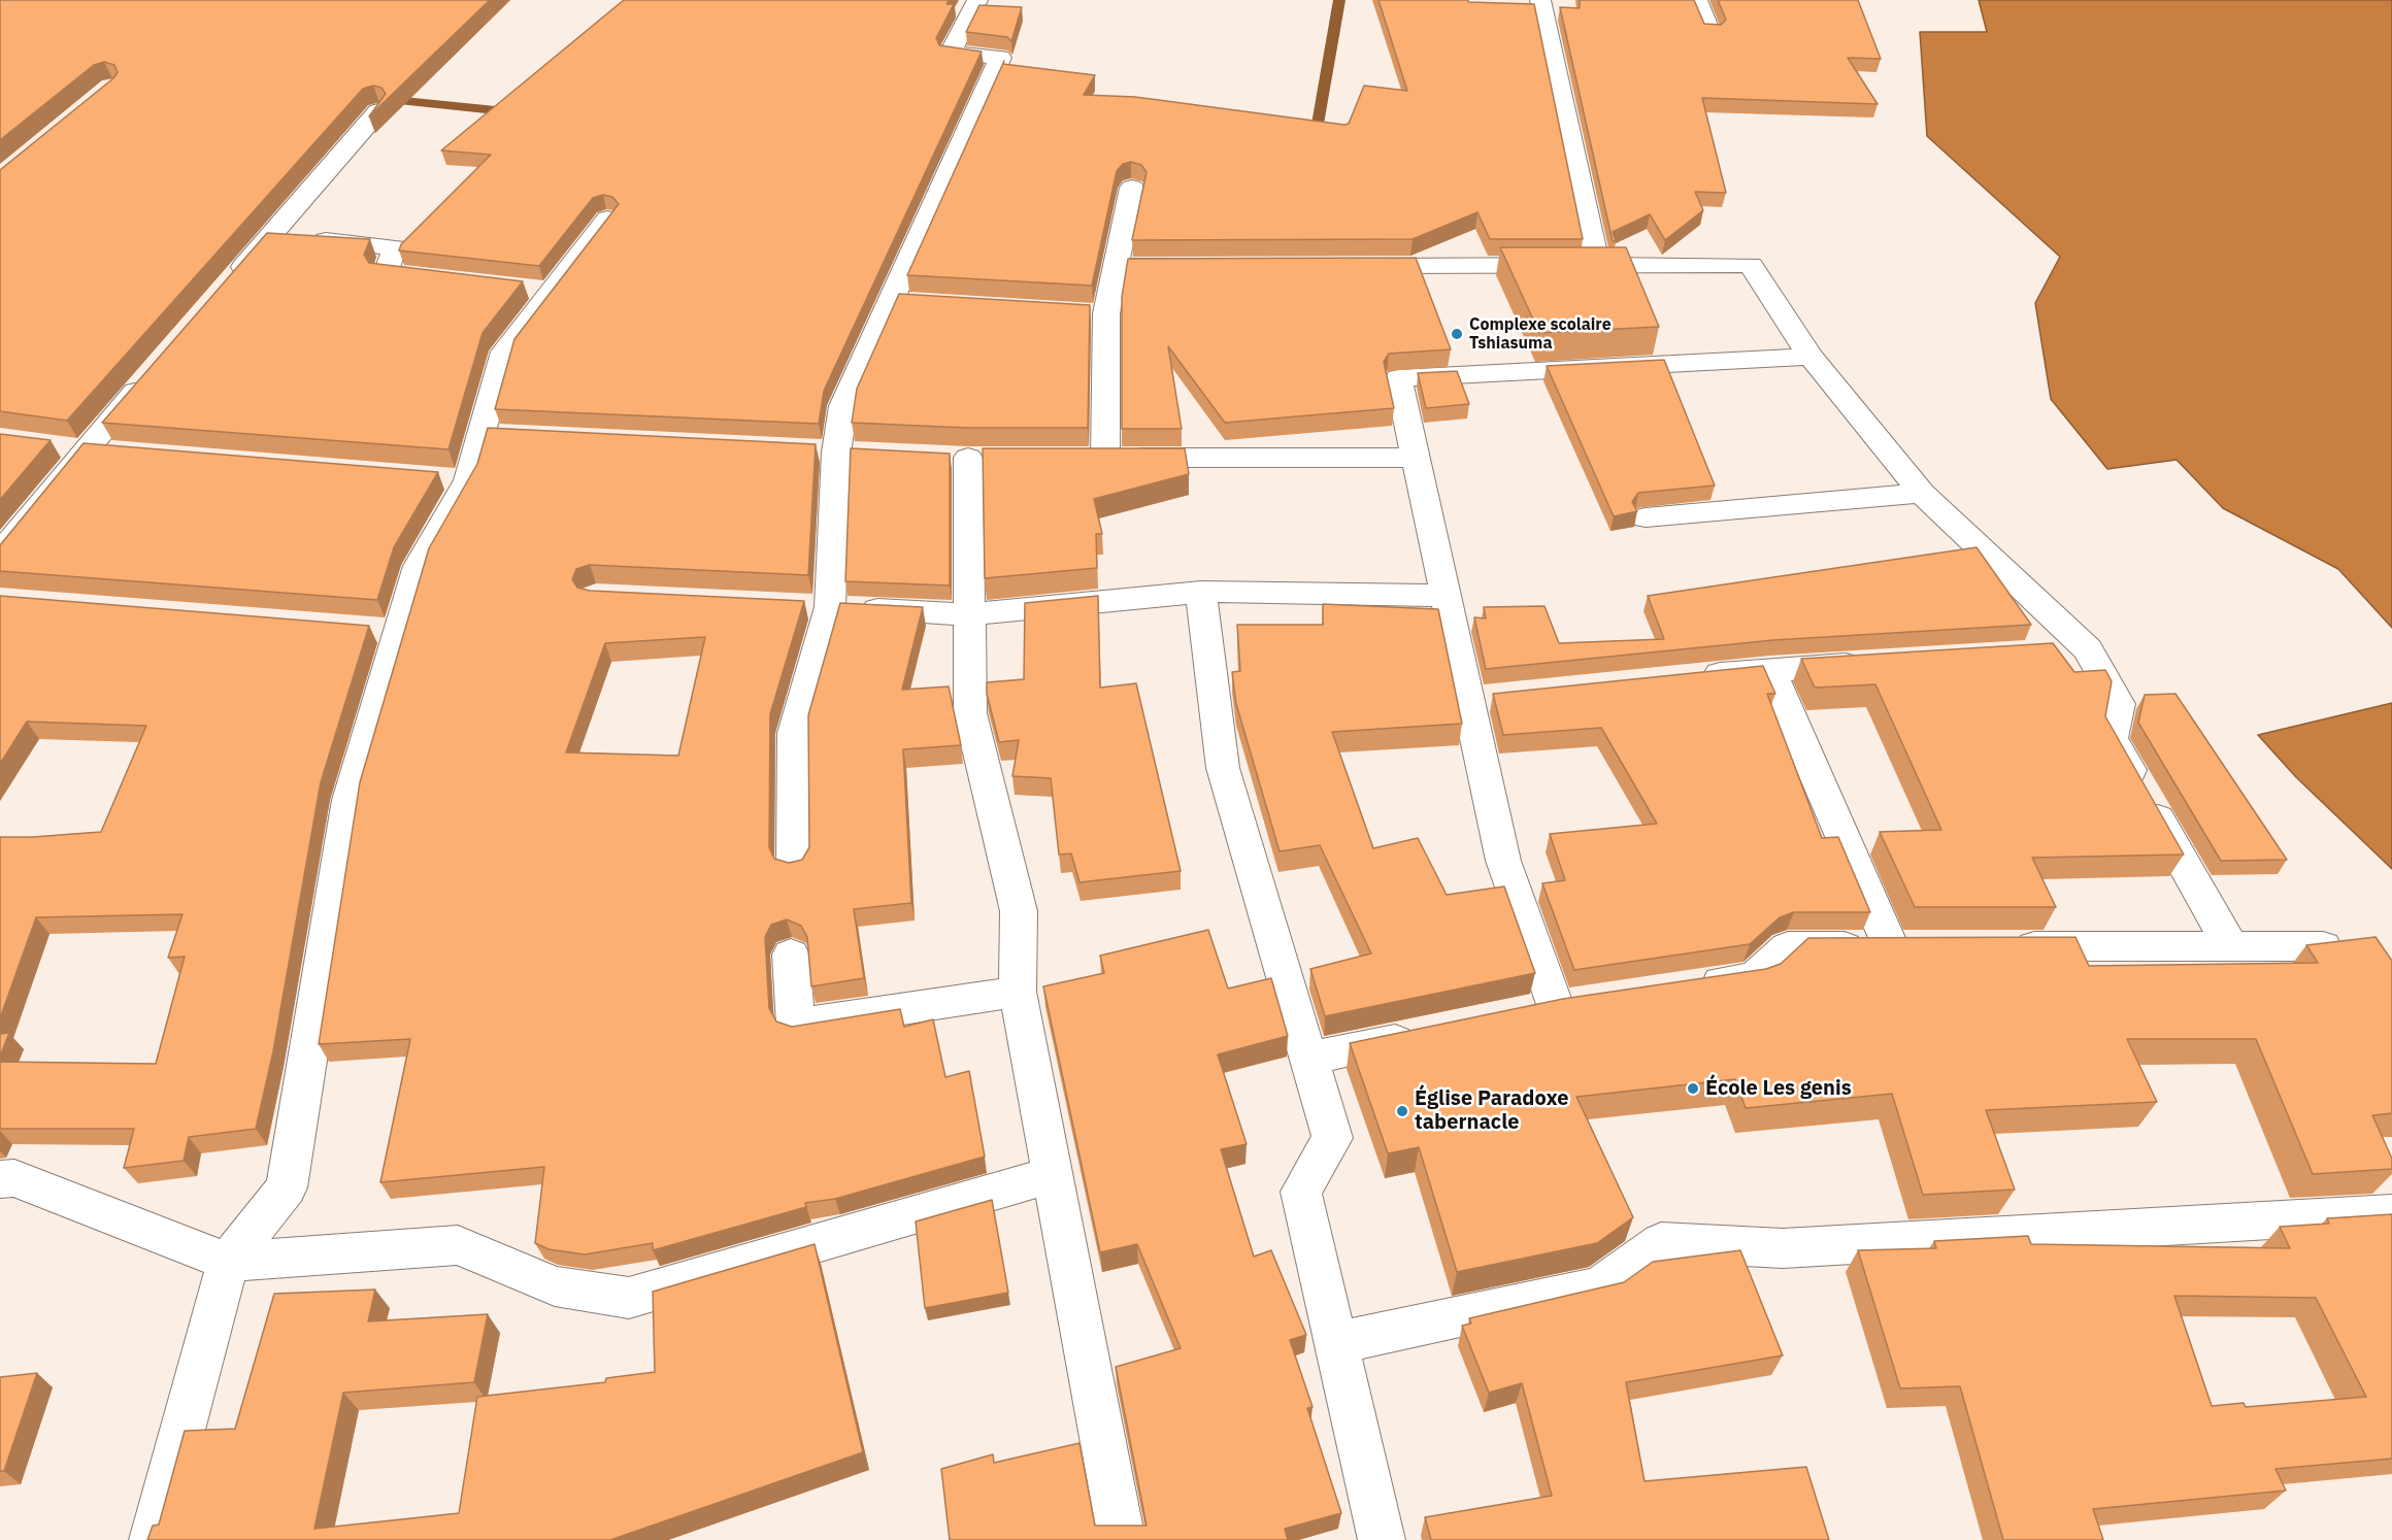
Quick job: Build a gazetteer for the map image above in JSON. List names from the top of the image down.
{
  "places": ["Complexe scolaire Tshiasuma", "École Les genis", "Église Paradoxe tabernacle"]
}
